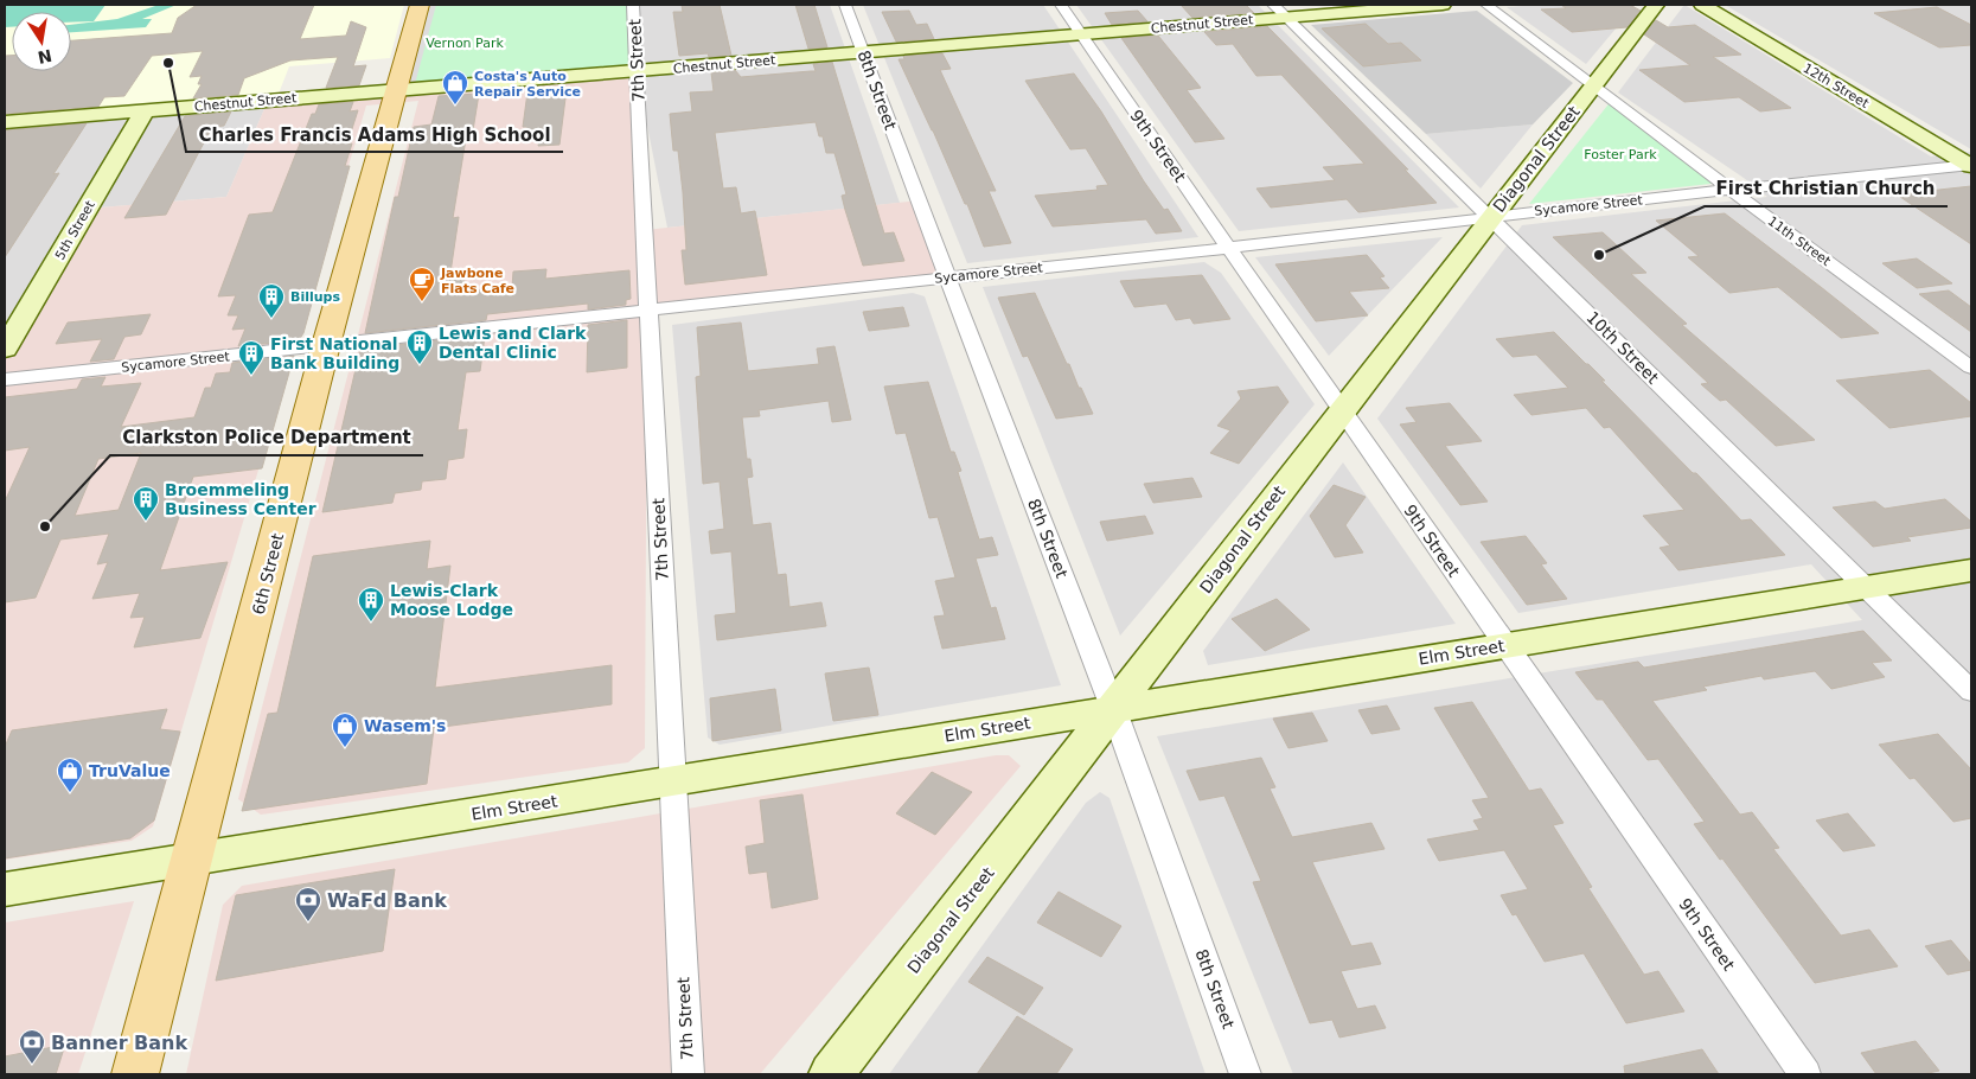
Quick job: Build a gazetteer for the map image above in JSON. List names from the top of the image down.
{
  "streets": {
    "main road": [
      "Chestnut Street",
      "12th Street",
      "Diagonal Street",
      "5th Street",
      "6th Street",
      "Elm Street"
    ],
    "street": [
      "7th Street",
      "8th Street",
      "9th Street",
      "Sycamore Street",
      "11th Street",
      "10th Street"
    ]
  },
  "crossings": [
    ["Chestnut Street", "7th Street"],
    ["Chestnut Street", "8th Street"],
    ["Chestnut Street", "9th Street"],
    ["Chestnut Street", "5th Street"],
    ["Chestnut Street", "10th Street"],
    ["Chestnut Street", "6th Street"],
    ["7th Street", "Sycamore Street"],
    ["7th Street", "Elm Street"],
    ["12th Street", "Sycamore Street"],
    ["8th Street", "Diagonal Street"],
    ["8th Street", "Sycamore Street"],
    ["8th Street", "Elm Street"],
    ["9th Street", "Diagonal Street"],
    ["9th Street", "Sycamore Street"],
    ["9th Street", "Elm Street"],
    ["Diagonal Street", "Sycamore Street"],
    ["Diagonal Street", "11th Street"],
    ["Diagonal Street", "10th Street"],
    ["Diagonal Street", "Elm Street"],
    ["Sycamore Street", "11th Street"],
    ["Sycamore Street", "10th Street"],
    ["Sycamore Street", "6th Street"],
    ["10th Street", "Elm Street"],
    ["6th Street", "Elm Street"]
  ],
  "parks": ["Vernon Park", "Foster Park"],
  "places": {
    "other": ["Charles Francis Adams High School", "First Christian Church", "Clarkston Police Department"],
    "shop": ["Costa's Auto Repair Service", "Wasem's", "TruValue"],
    "cafe": ["Jawbone Flats Cafe"],
    "building": [
      "Billups",
      "Lewis and Clark Dental Clinic",
      "First National Bank Building",
      "Broemmeling Business Center",
      "Lewis-Clark Moose Lodge"
    ],
    "bank": ["WaFd Bank", "Banner Bank"]
  },
  "north": "bottom"
}
